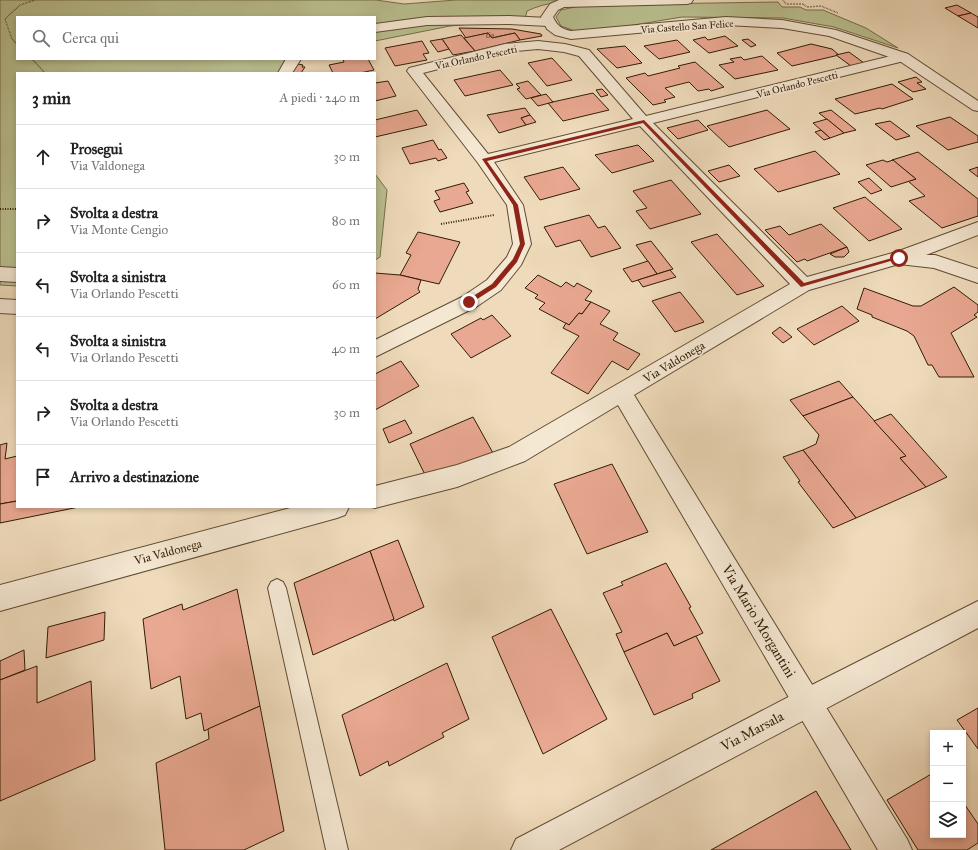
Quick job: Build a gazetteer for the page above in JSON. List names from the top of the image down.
{
  "streets": {
    "street": [
      "Via Castello San Felice",
      "Via Orlando Pescetti",
      "Via Valdonega",
      "Via Mario Morgantini",
      "Via Marsala"
    ]
  },
  "crossings": [
    ["Via Castello San Felice", "Via Orlando Pescetti"],
    ["Via Valdonega", "Via Mario Morgantini"],
    ["Via Mario Morgantini", "Via Marsala"]
  ],
  "house_numbers": ["6a"],
  "page": {
    "search": "Cerca qui",
    "heading": ["3 min", "A piedi · 240 m"],
    "list": [
      ["Prosegui", "Via Valdonega", "30 m"],
      ["Svolta a destra", "Via Monte Cengio", "80 m"],
      ["Svolta a sinistra", "Via Orlando Pescetti", "60 m"],
      ["Svolta a sinistra", "Via Orlando Pescetti", "40 m"],
      ["Svolta a destra", "Via Orlando Pescetti", "30 m"],
      "Arrivo a destinazione"
    ],
    "map_buttons": ["+", "−"]
  }
}
